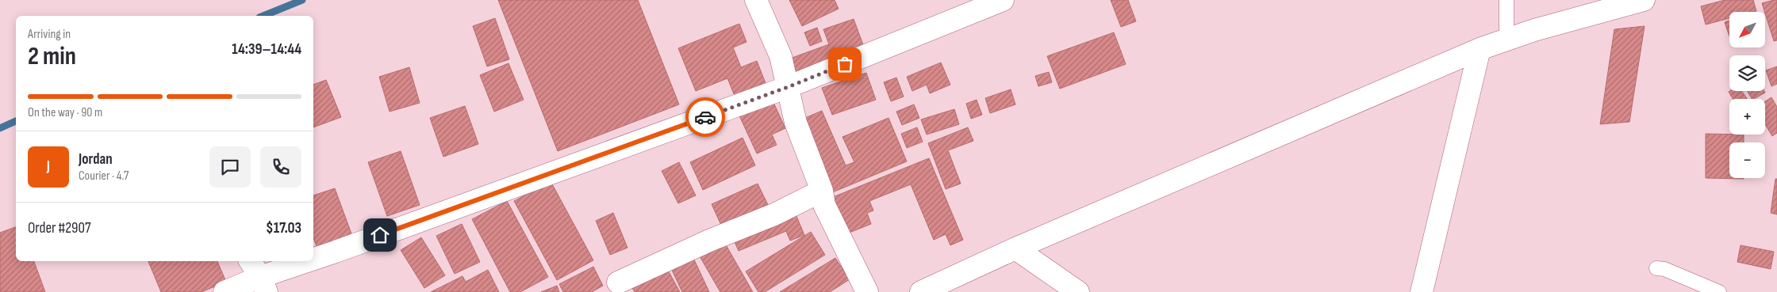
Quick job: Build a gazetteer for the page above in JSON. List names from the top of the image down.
{
  "north": "bottom left",
  "page": {
    "map_buttons": ["+", "−"],
    "heading": ["2 min", "Arriving in", "14:39–14:44"],
    "panel": [
      "Jordan",
      "Courier · 4.7",
      "Order #2907",
      "$17.03"
    ],
    "bar": "On the way · 90 m",
    "round": "J"
  }
}
